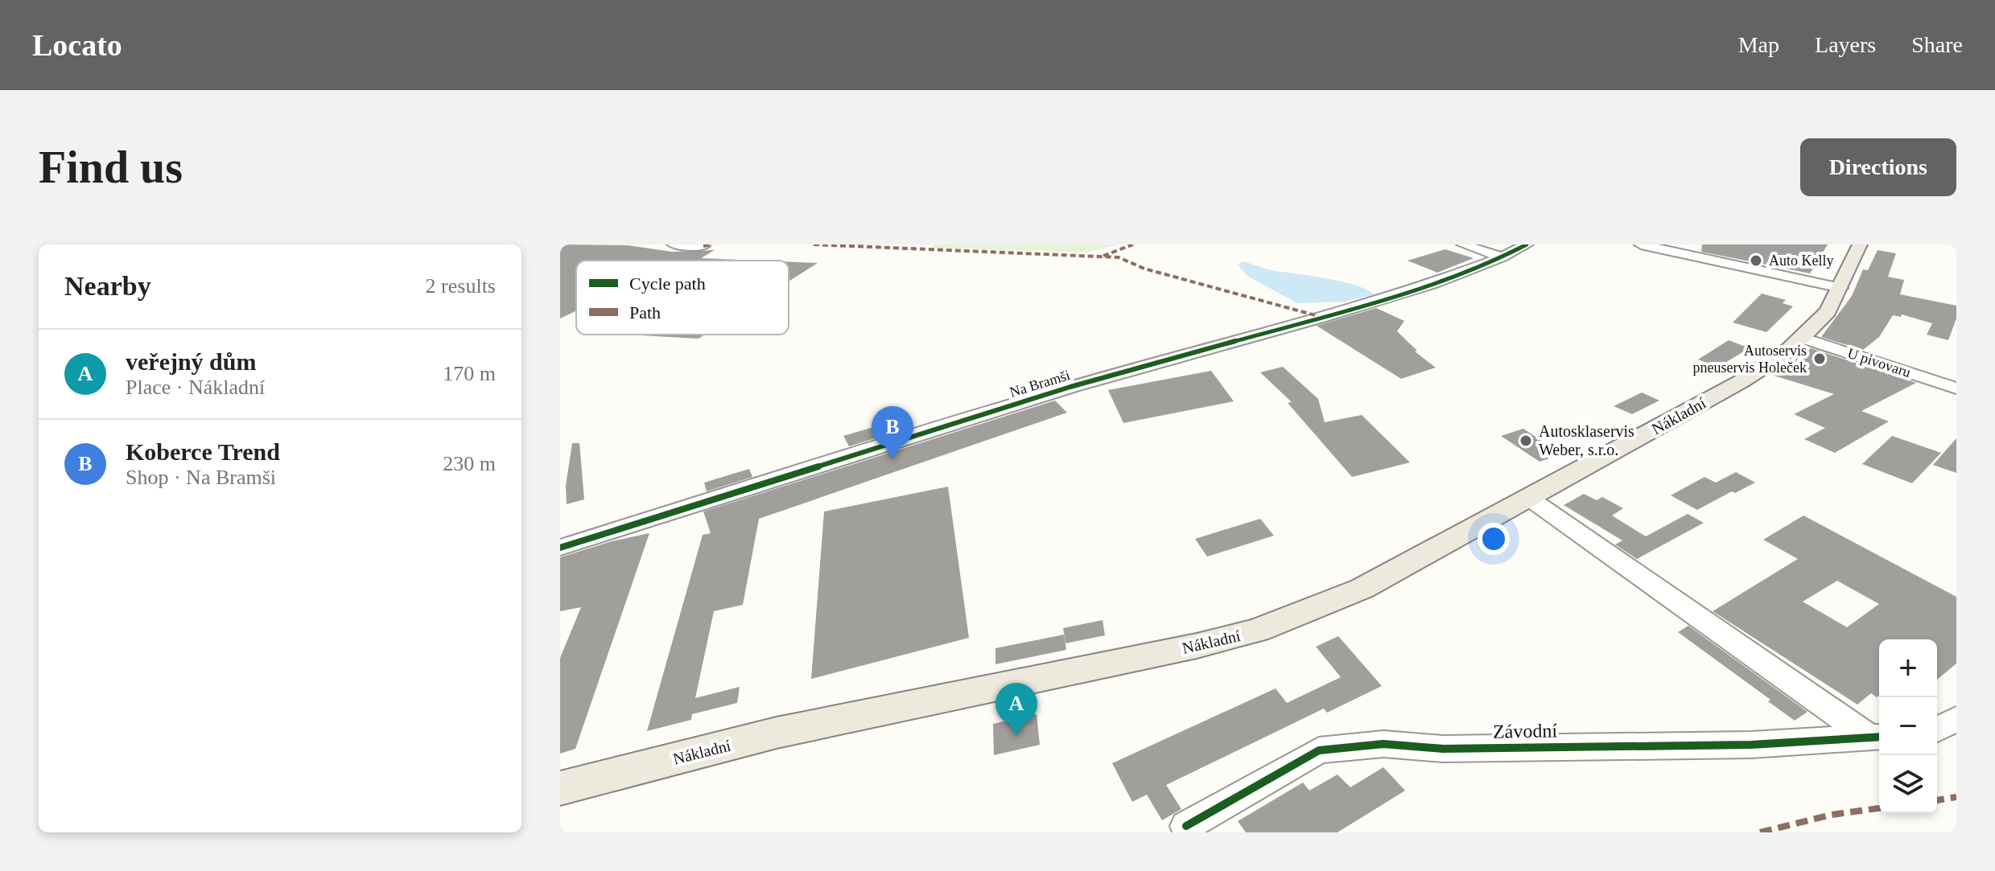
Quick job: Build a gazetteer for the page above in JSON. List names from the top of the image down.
{
  "streets": {
    "main road": ["Nákladní"],
    "street": ["U pivovaru", "Na Bramši", "Závodní"]
  },
  "crossings": [
    ["U pivovaru", "Nákladní"]
  ],
  "places": ["Auto Kelly", "Autoservis pneuservis Holeček", "Autosklaservis Weber, s.r.o."],
  "legend": ["Cycle path", "Path"],
  "page": {
    "header": "Locato",
    "nav": ["Map", "Layers", "Share"],
    "buttons": "Directions",
    "title": "Find us",
    "heading": ["Nearby", "2 results"],
    "list": [
      {
        "mark": "A",
        "name": "veřejný dům",
        "note": "Place · Nákladní",
        "value": "170 m"
      },
      {
        "mark": "B",
        "name": "Koberce Trend",
        "note": "Shop · Na Bramši",
        "value": "230 m"
      }
    ],
    "pins": ["B", "A"],
    "map_buttons": ["+", "−"]
  }
}
